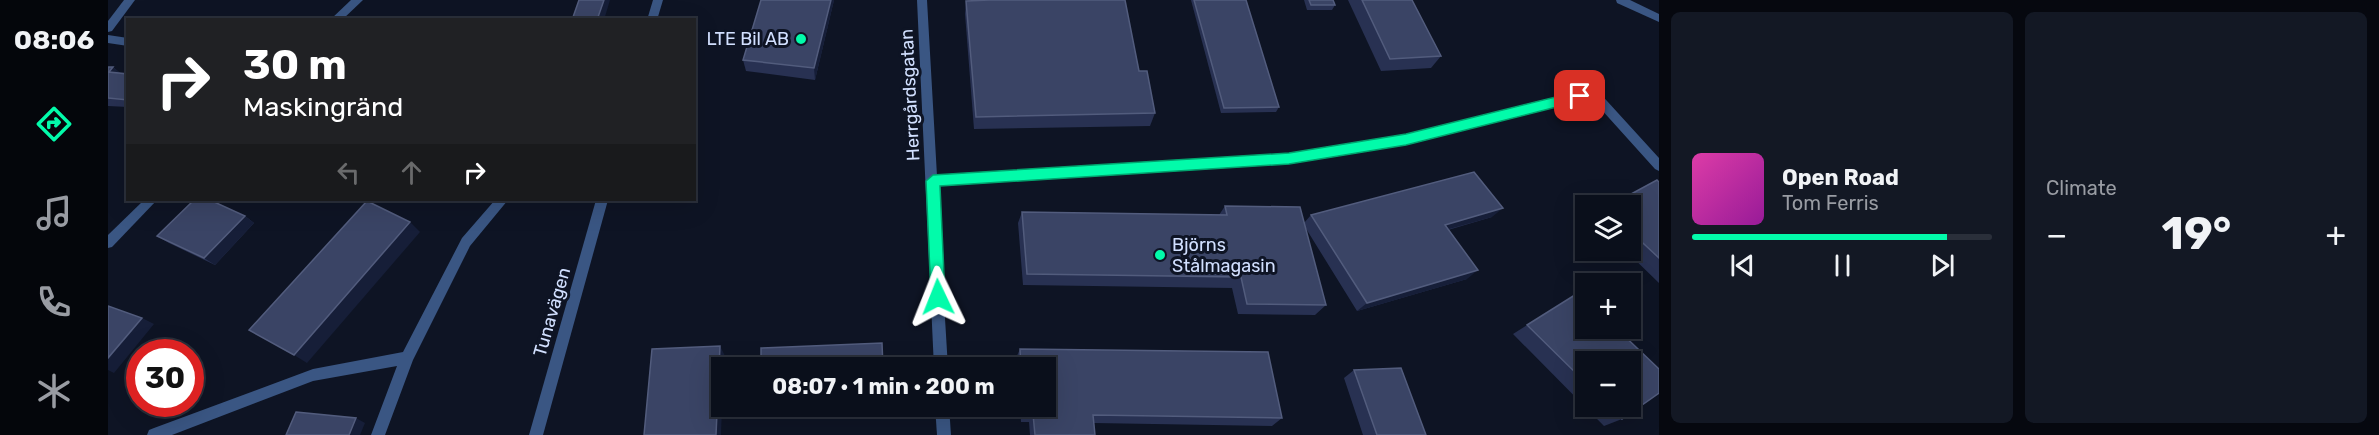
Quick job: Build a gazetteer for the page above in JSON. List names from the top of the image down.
{
  "streets": {
    "street": ["Herrgårdsgatan", "Tunavägen"]
  },
  "places": ["LTE Bil AB", "Björns Stålmagasin"],
  "page": {
    "tabs": "08:06",
    "tile": "Climate",
    "turn": ["30 m", "Maskingränd"],
    "song": ["Open Road", "Tom Ferris"],
    "map_buttons": ["+", "−"],
    "heat": ["−", "19°", "+"],
    "limit": "30",
    "trip": "08:07 · 1 min · 200 m"
  }
}
